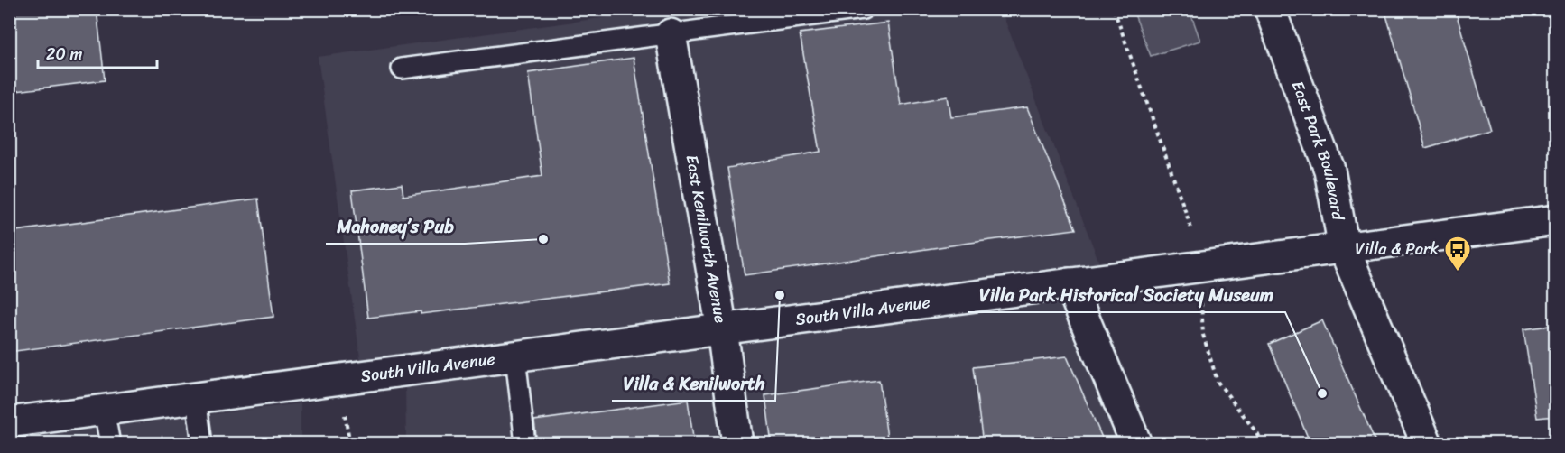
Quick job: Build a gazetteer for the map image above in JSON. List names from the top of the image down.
{
  "streets": {
    "street": ["East Park Boulevard", "East Kenilworth Avenue", "South Villa Avenue"]
  },
  "crossings": [
    ["East Park Boulevard", "South Villa Avenue"],
    ["East Kenilworth Avenue", "South Villa Avenue"]
  ],
  "places": {
    "other": ["Mahoney’s Pub", "Villa & Kenilworth", "Villa Park Historical Society Museum"],
    "bus stop": ["Villa & Park"]
  },
  "scale_bar": "20 m"
}
